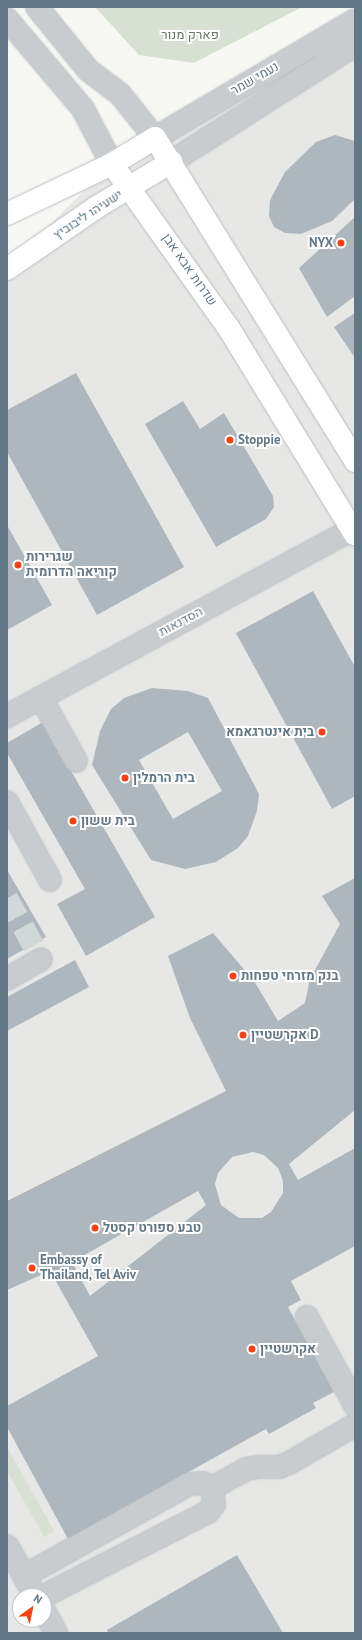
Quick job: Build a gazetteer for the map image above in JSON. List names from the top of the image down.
{
  "streets": {
    "main road": ["ישעיהו ליבוביץ", "שדרות אבא אבן"],
    "street": ["נעמי שמר", "הסדנאות"]
  },
  "crossings": [
    ["נעמי שמר", "ישעיהו ליבוביץ"],
    ["ישעיהו ליבוביץ", "שדרות אבא אבן"],
    ["שדרות אבא אבן", "הסדנאות"]
  ],
  "parks": ["פארק מנור"],
  "places": [
    "NYX",
    "Stoppie",
    "שגרירות קוריאה הדרומית",
    "בית אינטרגאמא",
    "בית הרמלין",
    "בית ששון",
    "בנק מזרחי טפחות",
    "אקרשטיין D",
    "טבע ספורט קסטל",
    "Embassy of Thailand, Tel Aviv",
    "אקרשטיין"
  ],
  "north": "top right"
}
